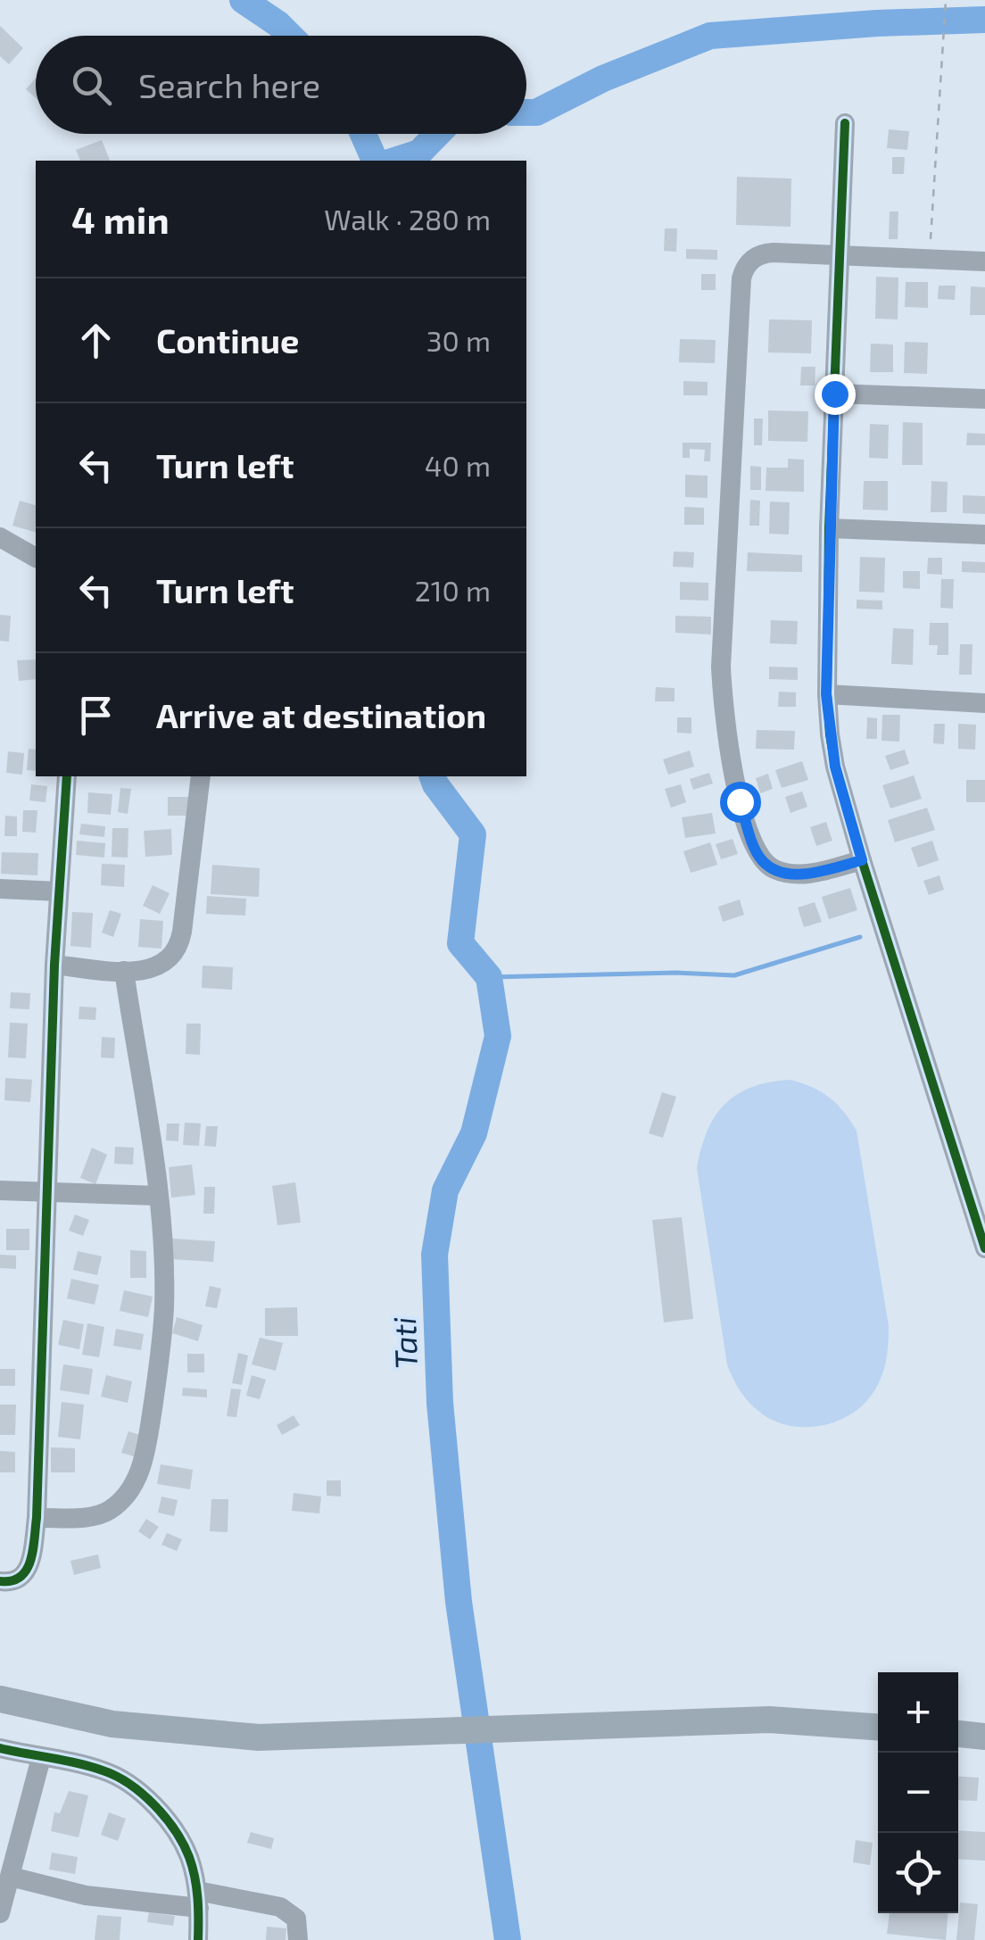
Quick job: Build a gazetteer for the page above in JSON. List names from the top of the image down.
{
  "water": ["Tati"],
  "page": {
    "search": "Search here",
    "heading": ["4 min", "Walk · 280 m"],
    "list": [
      ["Continue", "30 m"],
      ["Turn left", "40 m"],
      ["Turn left", "210 m"],
      "Arrive at destination"
    ],
    "map_buttons": ["+", "−"]
  }
}
